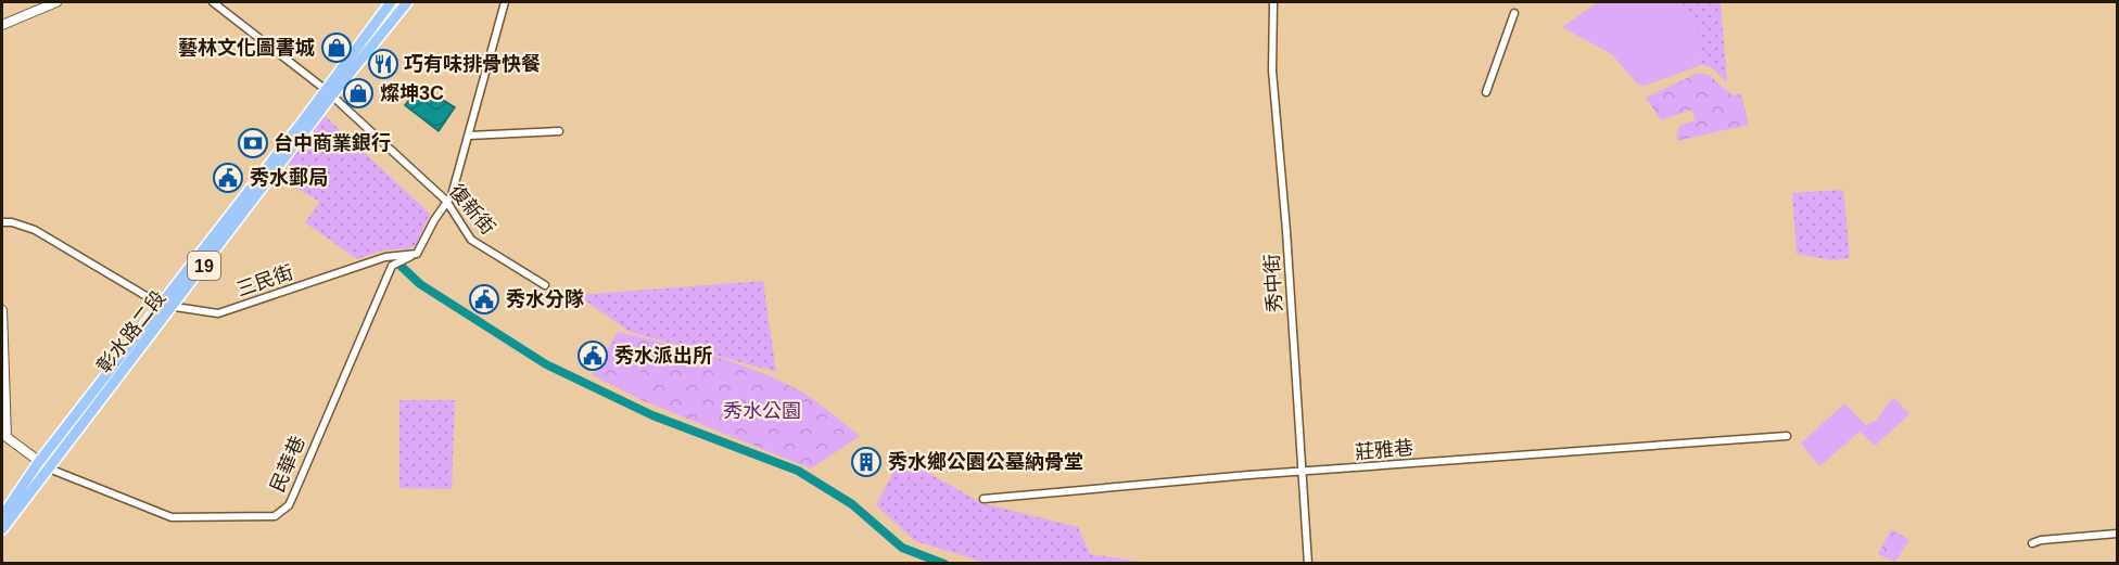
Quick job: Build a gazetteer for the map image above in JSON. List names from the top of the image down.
{
  "streets": {
    "main road": ["19", "彰水路二段"],
    "street": [
      "復新街",
      "三民街",
      "秀中街",
      "莊雅巷",
      "民華巷"
    ]
  },
  "crossings": [
    ["復新街", "彰水路二段"],
    ["三民街", "彰水路二段"],
    ["三民街", "民華巷"],
    ["秀中街", "莊雅巷"],
    ["彰水路二段", "民華巷"]
  ],
  "parks": ["秀水公園"],
  "places": {
    "shop": ["藝林文化圖書城", "燦坤3C"],
    "restaurant": ["巧有味排骨快餐"],
    "bank": ["台中商業銀行"],
    "public building": ["秀水郵局", "秀水分隊", "秀水派出所"],
    "building": ["秀水鄉公園公墓納骨堂"]
  }
}
